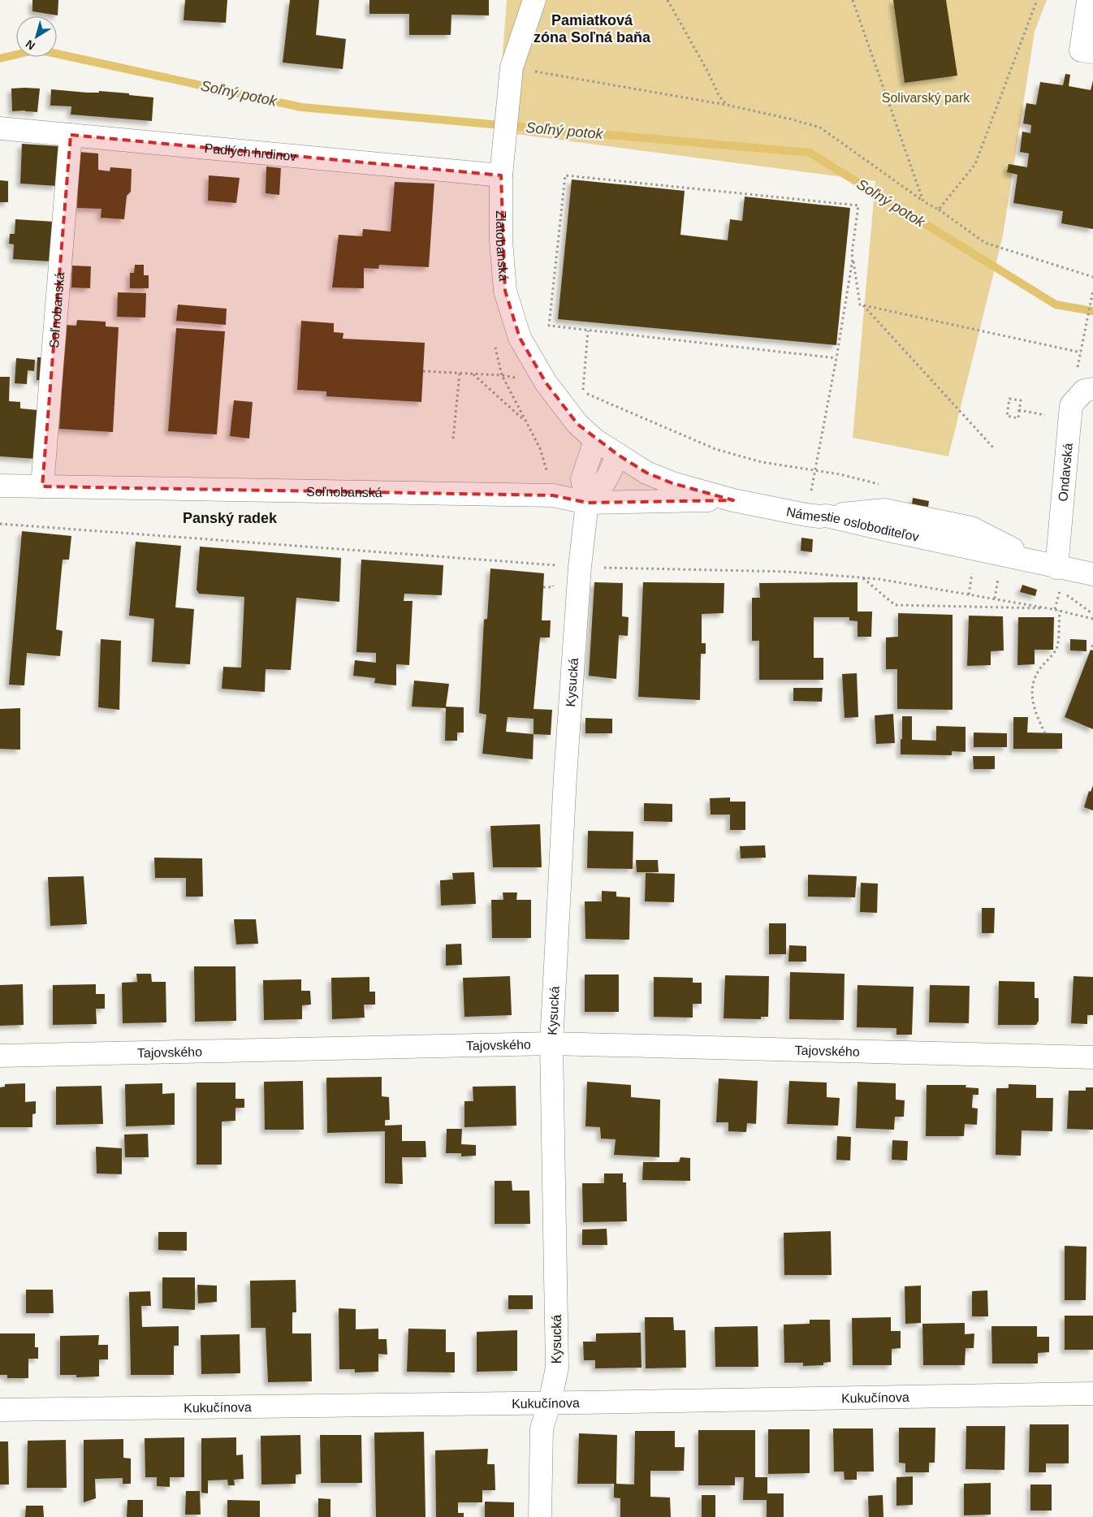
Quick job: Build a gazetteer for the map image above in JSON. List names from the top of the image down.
{
  "streets": {
    "street": [
      "Padlých hrdinov",
      "Zlatobanská",
      "Soľnobanská",
      "Ondavská",
      "Námestie osloboditeľov",
      "Kysucká",
      "Tajovského",
      "Kukučínova"
    ]
  },
  "crossings": [
    ["Padlých hrdinov", "Zlatobanská"],
    ["Padlých hrdinov", "Soľnobanská"],
    ["Zlatobanská", "Námestie osloboditeľov"],
    ["Zlatobanská", "Kysucká"],
    ["Soľnobanská", "Námestie osloboditeľov"],
    ["Soľnobanská", "Kysucká"],
    ["Ondavská", "Námestie osloboditeľov"],
    ["Kysucká", "Tajovského"],
    ["Kysucká", "Kukučínova"]
  ],
  "districts": ["Pamiatková zóna Soľná baňa", "Panský radek"],
  "water": ["Soľný potok"],
  "parks": ["Solivarský park"],
  "north": "bottom left"
}
